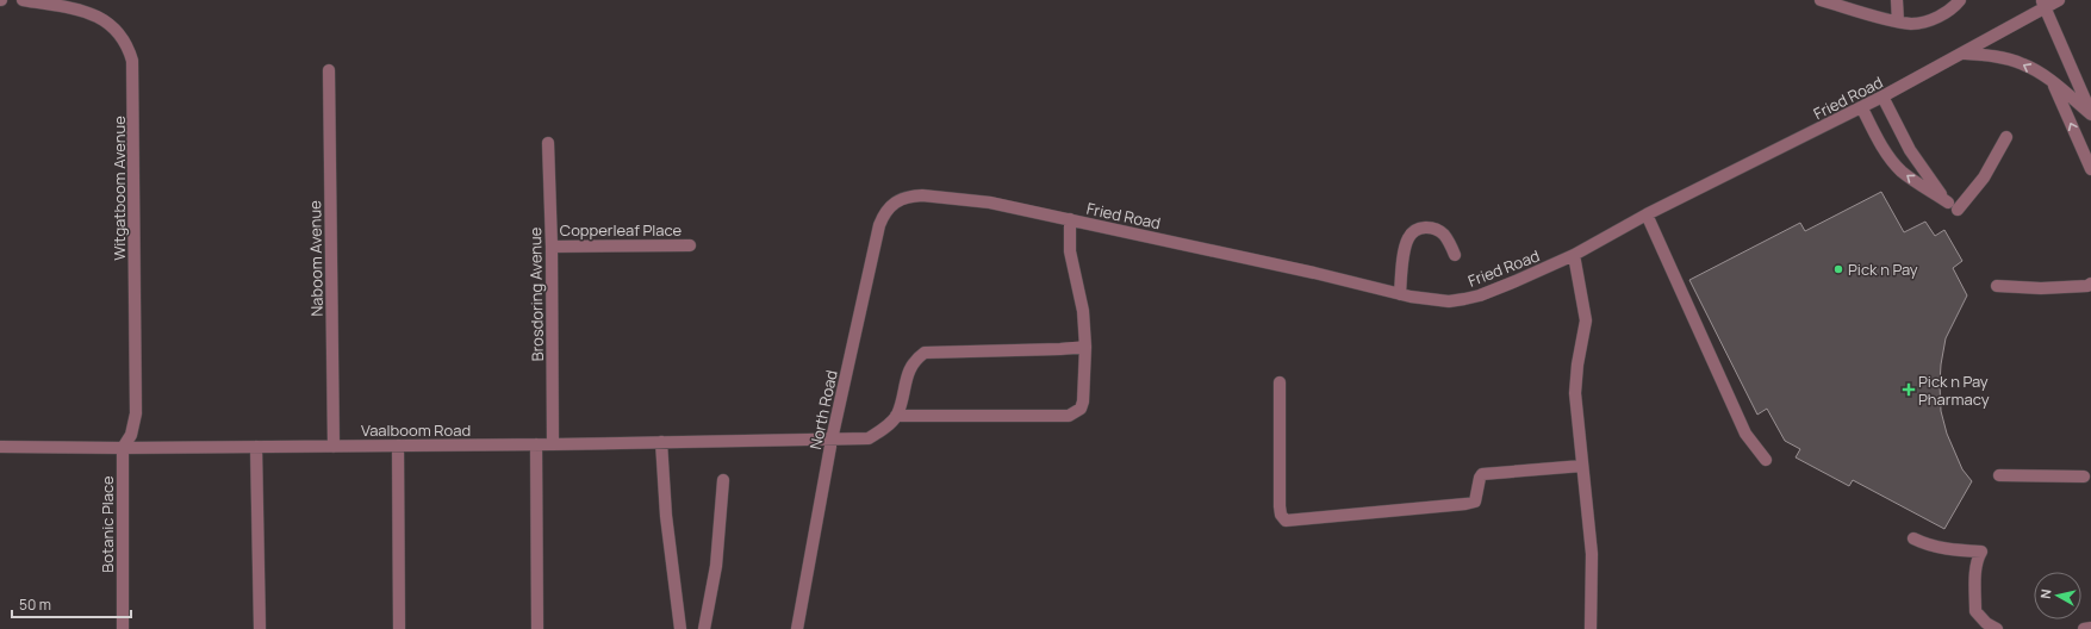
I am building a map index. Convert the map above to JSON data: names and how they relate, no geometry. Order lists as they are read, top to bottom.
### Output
{
  "streets": {
    "street": [
      "Fried Road",
      "Witgatboom Avenue",
      "Copperleaf Place",
      "Naboom Avenue",
      "Brosdoring Avenue",
      "North Road",
      "Vaalboom Road",
      "Botanic Place"
    ]
  },
  "crossings": [
    ["Fried Road", "North Road"],
    ["Witgatboom Avenue", "Vaalboom Road"],
    ["Witgatboom Avenue", "Botanic Place"],
    ["Copperleaf Place", "Brosdoring Avenue"],
    ["Naboom Avenue", "Vaalboom Road"],
    ["Brosdoring Avenue", "Vaalboom Road"],
    ["North Road", "Vaalboom Road"],
    ["Vaalboom Road", "Botanic Place"]
  ],
  "places": {
    "other": ["Pick n Pay"],
    "health": ["Pick n Pay Pharmacy"]
  },
  "scale_bar": "50 m",
  "north": "left"
}
